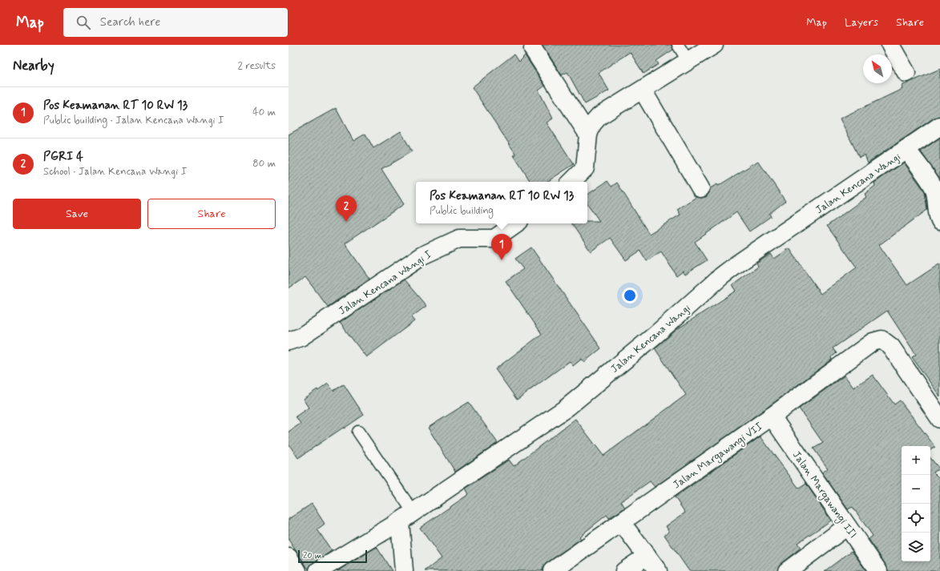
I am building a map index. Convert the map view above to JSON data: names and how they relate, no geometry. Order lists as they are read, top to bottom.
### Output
{
  "streets": {
    "street": [
      "Jalan Kencana Wangi",
      "Jalan Kencana Wangi I",
      "Jalan Margawangi VII",
      "Jalan Margawangi III"
    ]
  },
  "crossings": [
    ["Jalan Margawangi VII", "Jalan Margawangi III"]
  ],
  "scale_bar": "20 m",
  "north": "top left",
  "page": {
    "header": "Map",
    "search": "Search here",
    "nav": ["Map", "Layers", "Share"],
    "heading": ["Nearby", "2 results"],
    "list": [
      {
        "mark": "1",
        "name": "Pos Keamanan RT 10 RW 13",
        "note": "Public building · Jalan Kencana Wangi I",
        "value": "40 m"
      },
      {
        "mark": "2",
        "name": "PGRI 4",
        "note": "School · Jalan Kencana Wangi I",
        "value": "80 m"
      }
    ],
    "popup": ["Pos Keamanan RT 10 RW 13", "Public building"],
    "buttons": ["Save", "Share"],
    "pins": ["2", "1"],
    "map_buttons": ["+", "−"],
    "scale": "20 m"
  }
}
